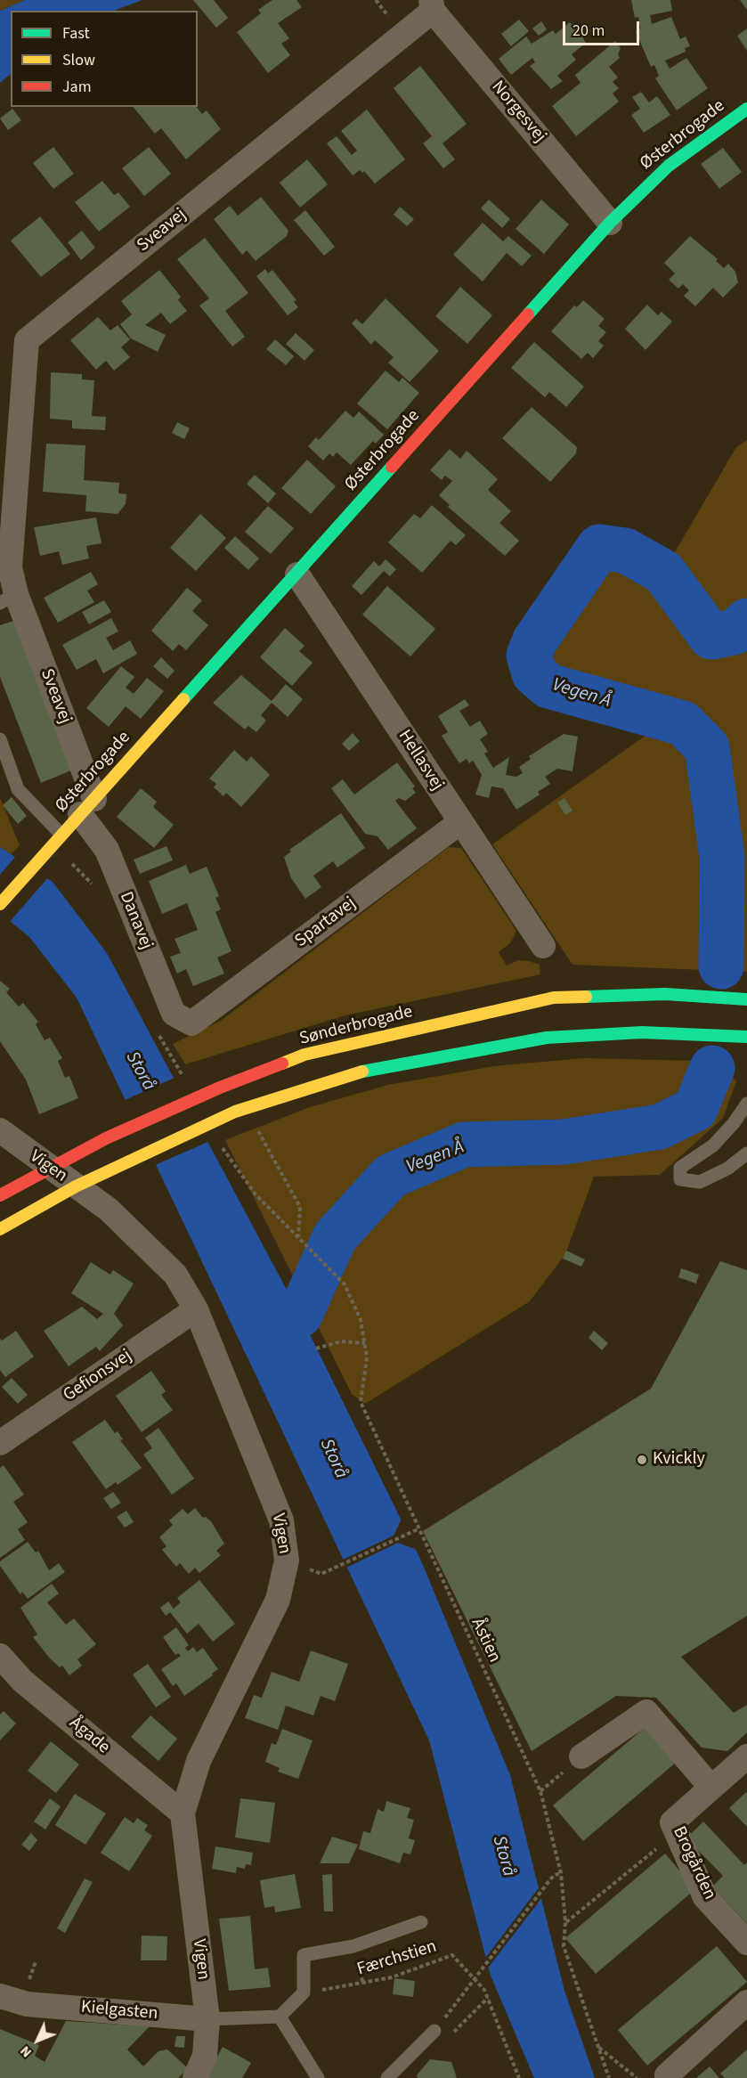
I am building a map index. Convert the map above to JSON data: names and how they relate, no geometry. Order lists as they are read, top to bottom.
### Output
{
  "streets": {
    "street": [
      "Norgesvej",
      "Østerbrogade",
      "Sveavej",
      "Hellasvej",
      "Danavej",
      "Spartavej",
      "Sønderbrogade",
      "Vigen",
      "Gefionsvej",
      "Ågade",
      "Brogården",
      "Kielgasten"
    ],
    "path": ["Åstien", "Færchstien"]
  },
  "crossings": [
    ["Norgesvej", "Østerbrogade"],
    ["Norgesvej", "Sveavej"],
    ["Østerbrogade", "Sveavej"],
    ["Østerbrogade", "Hellasvej"],
    ["Østerbrogade", "Danavej"],
    ["Sveavej", "Danavej"],
    ["Hellasvej", "Spartavej"],
    ["Danavej", "Spartavej"],
    ["Sønderbrogade", "Vigen"],
    ["Vigen", "Gefionsvej"],
    ["Vigen", "Ågade"],
    ["Vigen", "Kielgasten"]
  ],
  "water": ["Vegen Å", "Storå"],
  "places": ["Kvickly"],
  "legend": ["Fast", "Slow", "Jam"],
  "scale_bar": "20 m",
  "north": "bottom left"
}
